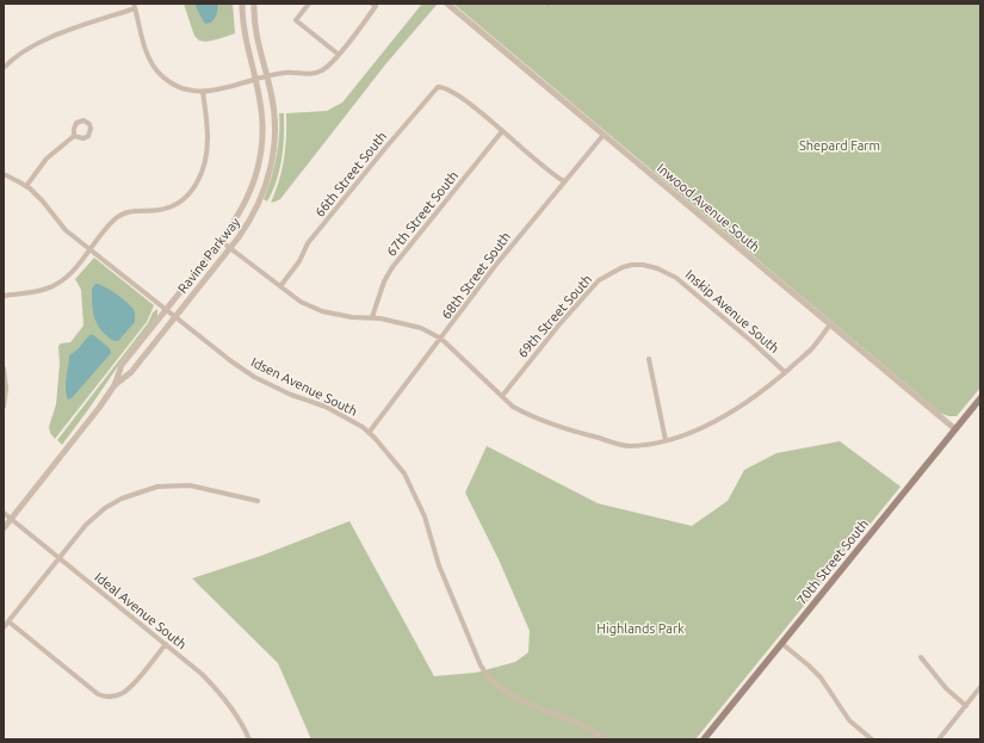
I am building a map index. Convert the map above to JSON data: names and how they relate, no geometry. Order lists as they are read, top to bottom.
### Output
{
  "streets": {
    "main road": ["70th Street South"],
    "street": [
      "66th Street South",
      "Inwood Avenue South",
      "67th Street South",
      "Ravine Parkway",
      "68th Street South",
      "Inskip Avenue South",
      "69th Street South",
      "Idsen Avenue South",
      "Ideal Avenue South"
    ]
  },
  "crossings": [
    ["66th Street South", "67th Street South"],
    ["Inwood Avenue South", "68th Street South"],
    ["Inwood Avenue South", "70th Street South"],
    ["Ravine Parkway", "Idsen Avenue South"],
    ["Ravine Parkway", "Ideal Avenue South"],
    ["68th Street South", "Idsen Avenue South"],
    ["Inskip Avenue South", "69th Street South"]
  ],
  "parks": ["Shepard Farm", "Highlands Park"]
}
